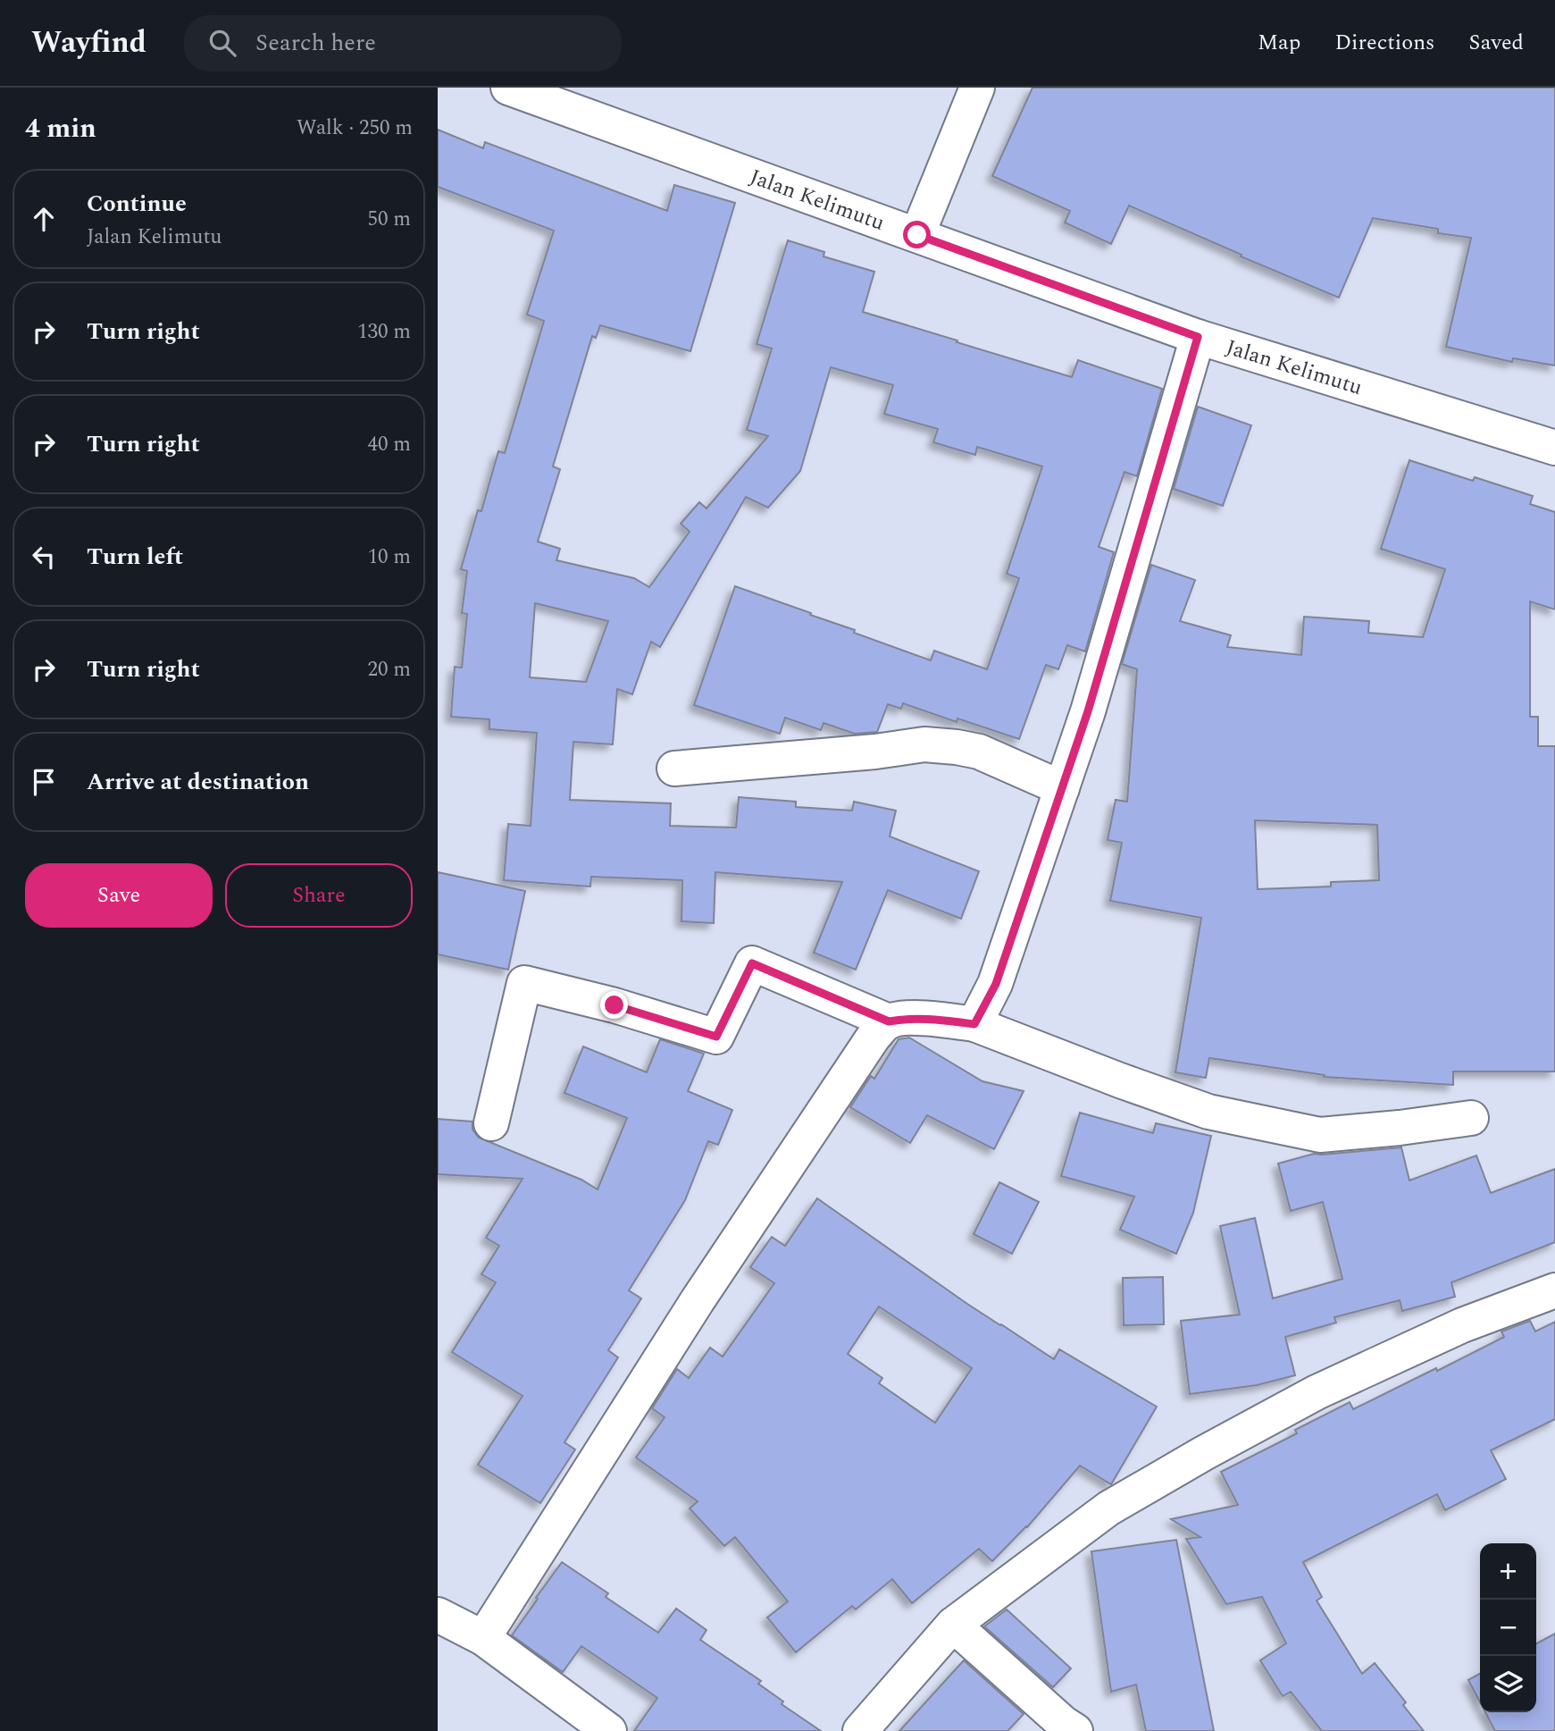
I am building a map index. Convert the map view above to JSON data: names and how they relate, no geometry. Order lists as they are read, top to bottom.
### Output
{
  "streets": {
    "street": ["Jalan Kelimutu"]
  },
  "page": {
    "header": "Wayfind",
    "search": "Search here",
    "nav": ["Map", "Directions", "Saved"],
    "heading": ["4 min", "Walk · 250 m"],
    "list": [
      ["Continue", "Jalan Kelimutu", "50 m"],
      ["Turn right", "130 m"],
      ["Turn right", "40 m"],
      ["Turn left", "10 m"],
      ["Turn right", "20 m"],
      "Arrive at destination"
    ],
    "buttons": ["Save", "Share"],
    "map_buttons": ["+", "−"]
  }
}
